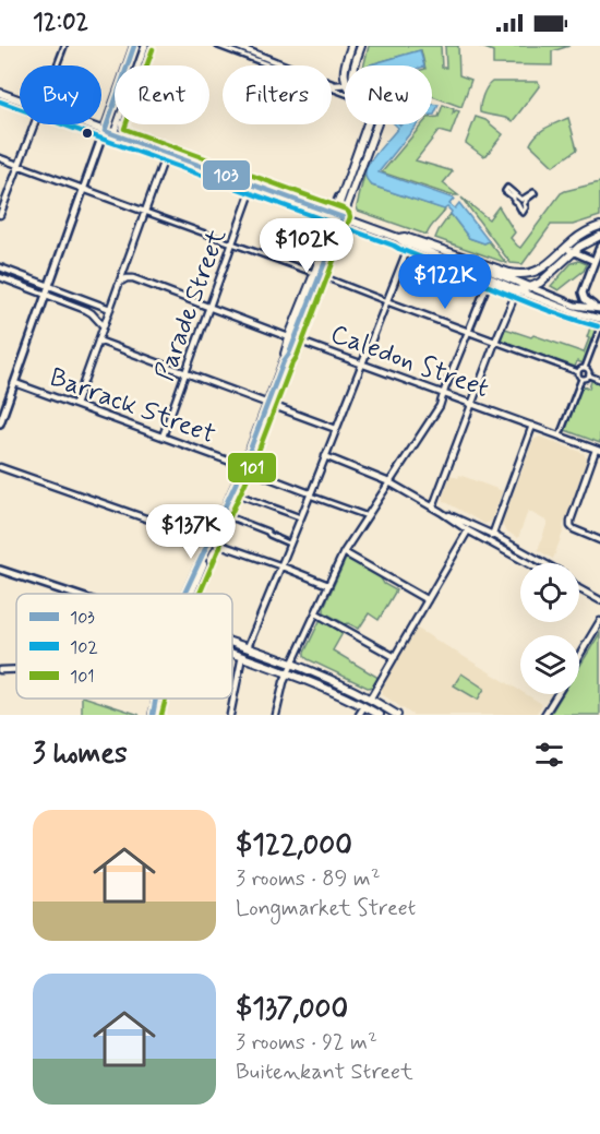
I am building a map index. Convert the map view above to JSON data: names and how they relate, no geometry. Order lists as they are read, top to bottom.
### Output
{
  "streets": {
    "street": ["Parade Street", "Caledon Street", "Barrack Street"]
  },
  "crossings": [
    ["Parade Street", "Caledon Street"],
    ["Parade Street", "Barrack Street"]
  ],
  "lines": ["transit line 103", "transit line 101", "transit line 102"],
  "legend": ["103", "102", "101"],
  "page": {
    "status": "12:02",
    "chip": [
      "Buy",
      "Rent",
      "Filters",
      "New"
    ],
    "price": ["$102K", "$122K", "$137K"],
    "heading": "3 homes",
    "list": [
      {
        "name": "$122,000",
        "note": "3 rooms · 89 m² · Longmarket Street"
      },
      {
        "name": "$137,000",
        "note": "3 rooms · 92 m² · Buitenkant Street"
      }
    ]
  }
}
